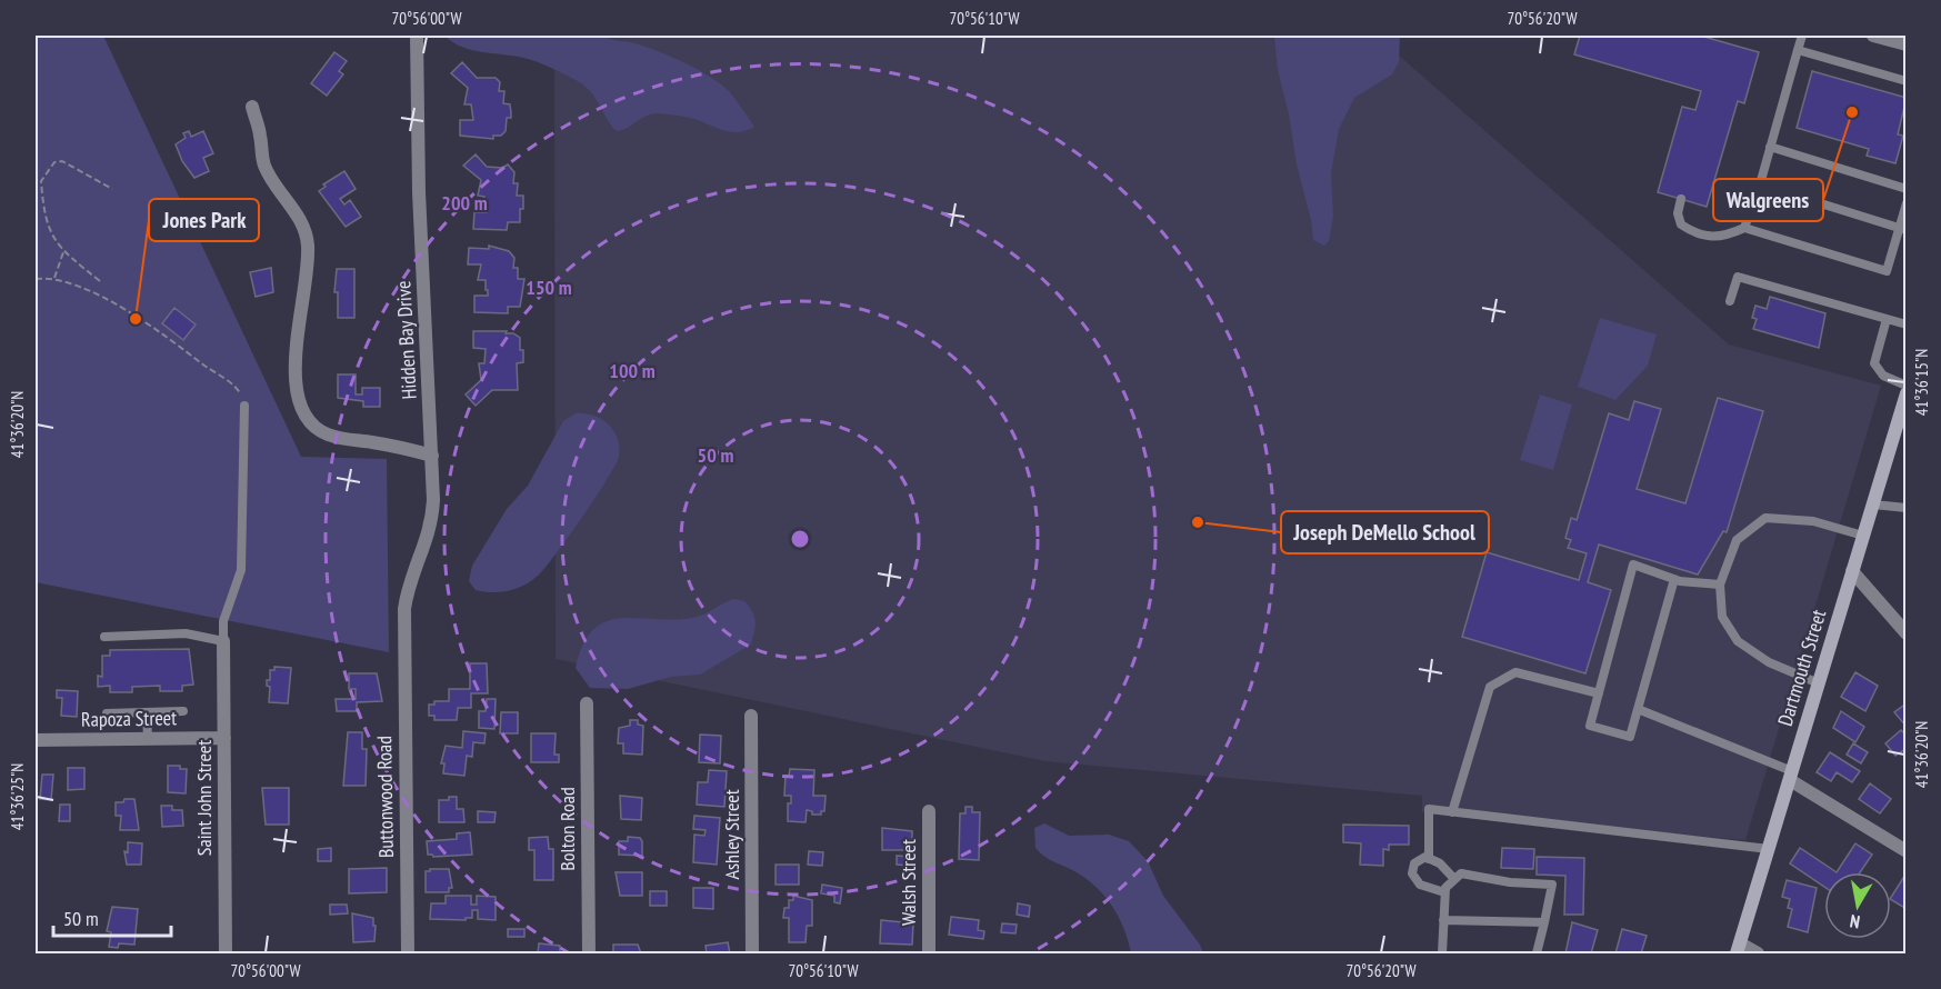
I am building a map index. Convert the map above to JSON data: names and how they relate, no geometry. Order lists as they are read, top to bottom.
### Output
{
  "streets": {
    "main road": ["Dartmouth Street"],
    "street": [
      "Hidden Bay Drive",
      "Rapoza Street",
      "Buttonwood Road",
      "Saint John Street",
      "Bolton Road",
      "Ashley Street",
      "Walsh Street"
    ]
  },
  "crossings": [
    ["Hidden Bay Drive", "Buttonwood Road"],
    ["Rapoza Street", "Saint John Street"]
  ],
  "places": ["Walgreens", "Jones Park", "Joseph DeMello School"],
  "scale_bar": "50 m",
  "north": "bottom",
  "coordinates": [
    "70°56'00\"W",
    "70°56'10\"W",
    "70°56'20\"W",
    "41°36'15\"N",
    "41°36'20\"N",
    "41°36'25\"N"
  ],
  "rings": [
    "200 m",
    "150 m",
    "100 m",
    "50 m"
  ]
}
